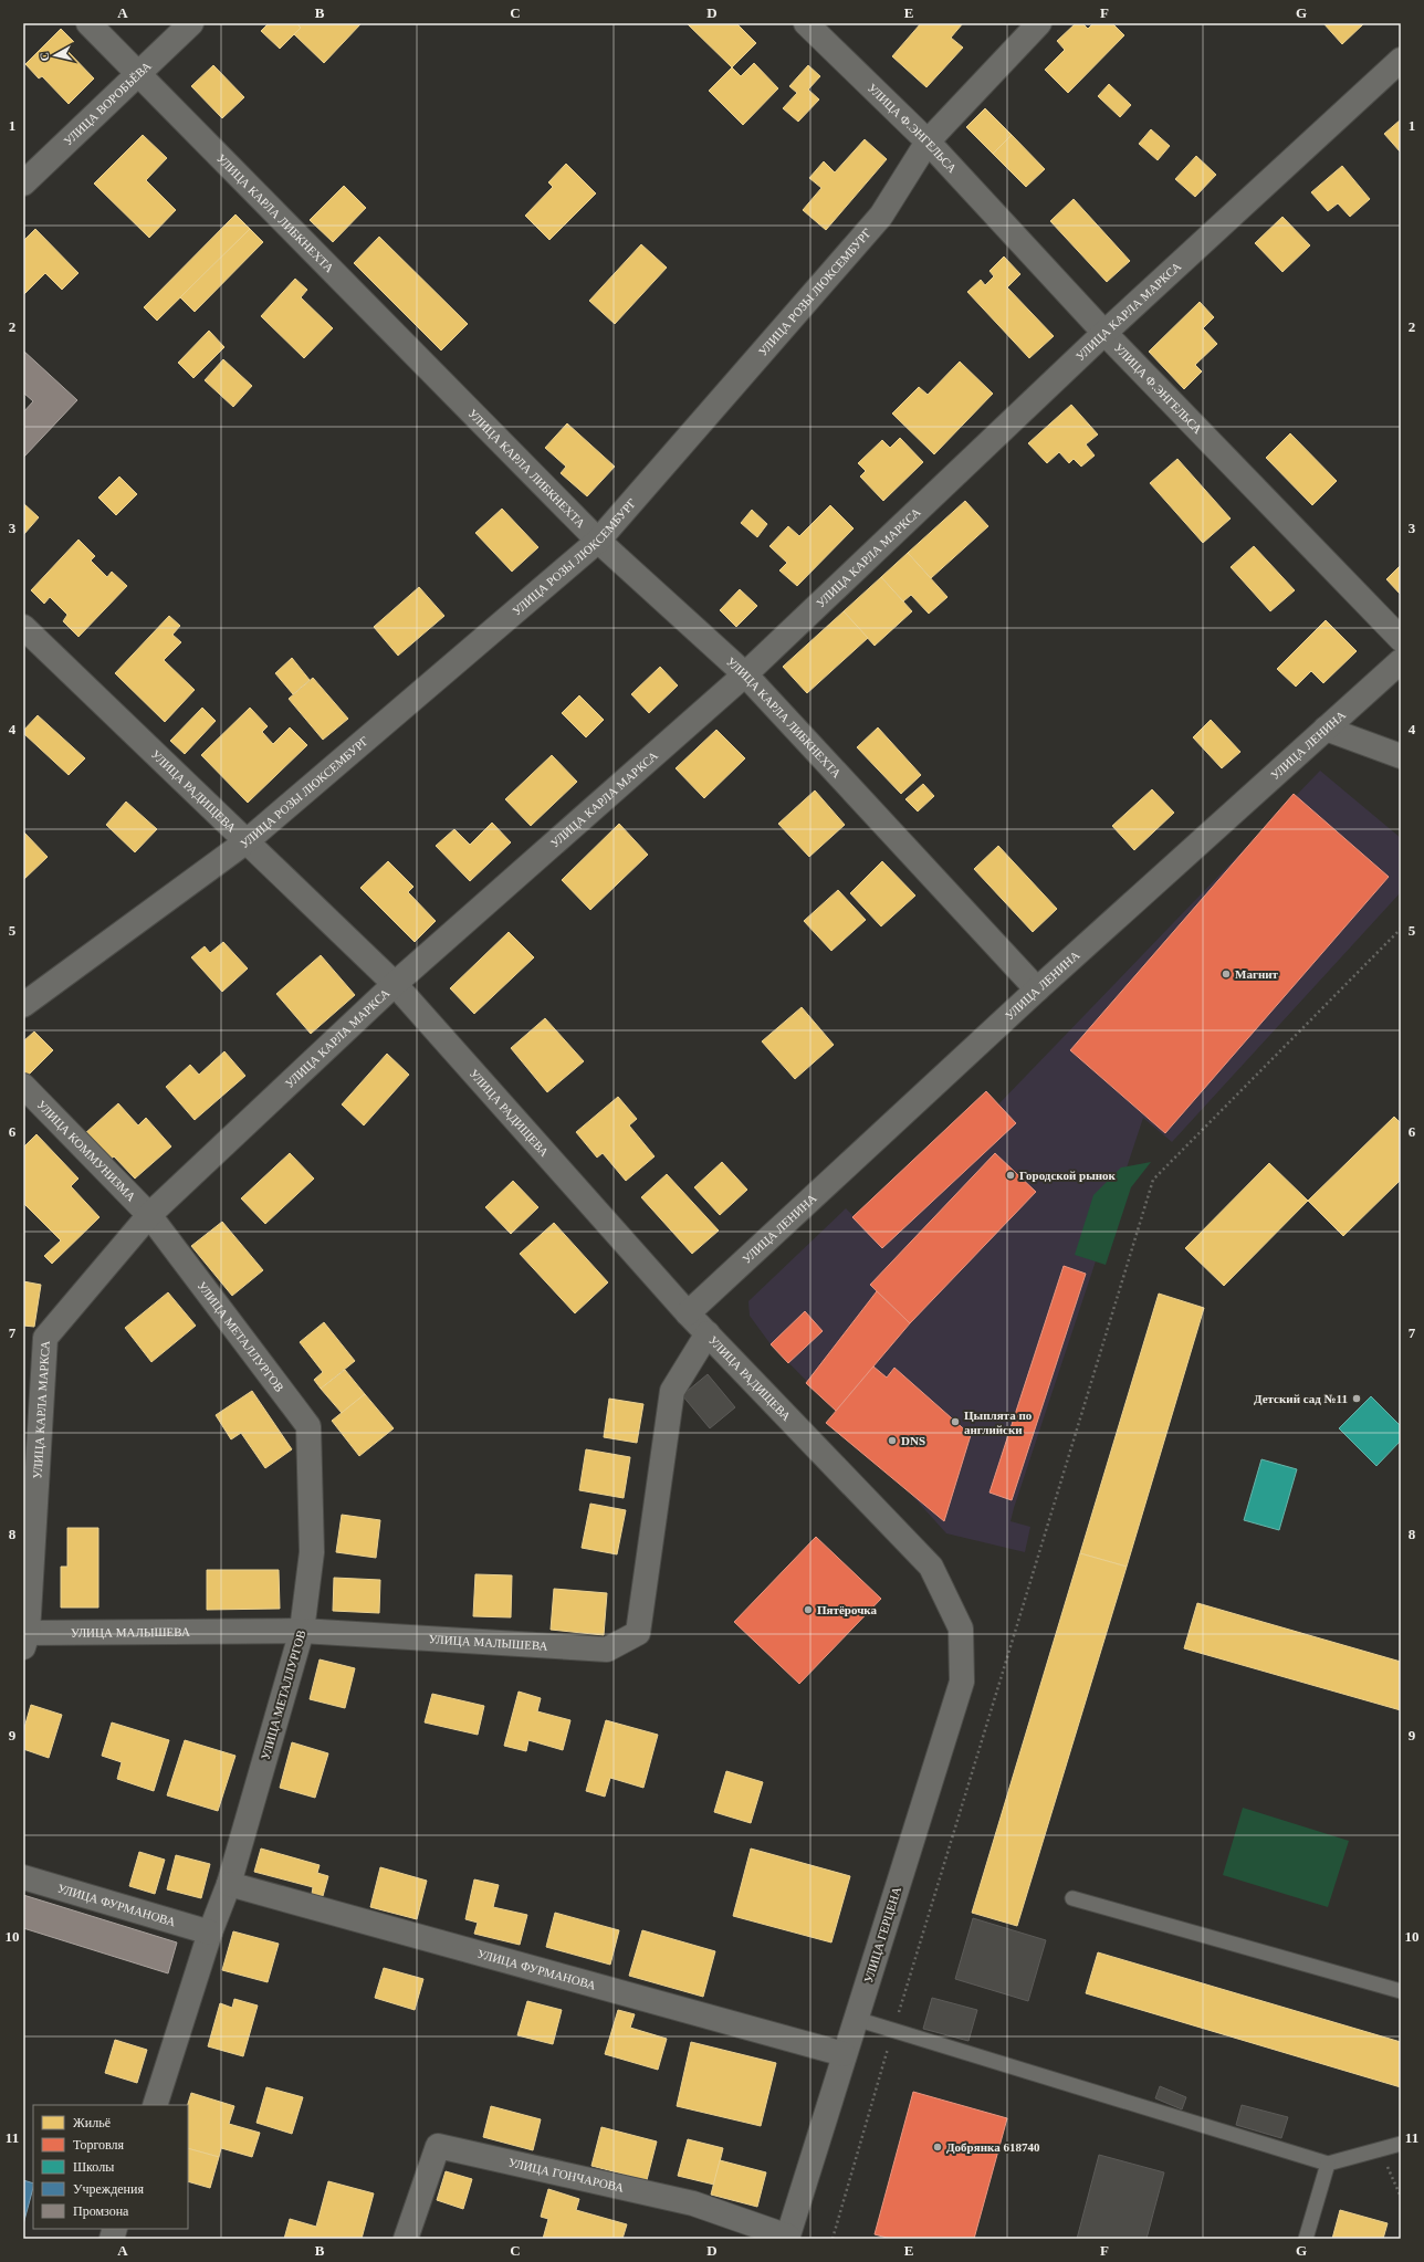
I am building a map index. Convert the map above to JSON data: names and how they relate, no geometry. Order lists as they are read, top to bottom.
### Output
{
  "streets": {
    "street": [
      "УЛИЦА ВОРОБЬЁВА",
      "УЛИЦА Ф.ЭНГЕЛЬСА",
      "УЛИЦА КАРЛА ЛИБКНЕХТА",
      "УЛИЦА РОЗЫ ЛЮКСЕМБУРГ",
      "УЛИЦА КАРЛА МАРКСА",
      "УЛИЦА ЛЕНИНА",
      "УЛИЦА РАДИЩЕВА",
      "УЛИЦА КОММУНИЗМА",
      "УЛИЦА МЕТАЛЛУРГОВ",
      "УЛИЦА МАЛЫШЕВА",
      "УЛИЦА ФУРМАНОВА",
      "УЛИЦА ГЕРЦЕНА",
      "УЛИЦА ГОНЧАРОВА"
    ]
  },
  "crossings": [
    ["УЛИЦА ВОРОБЬЁВА", "УЛИЦА КАРЛА ЛИБКНЕХТА"],
    ["УЛИЦА Ф.ЭНГЕЛЬСА", "УЛИЦА РОЗЫ ЛЮКСЕМБУРГ"],
    ["УЛИЦА Ф.ЭНГЕЛЬСА", "УЛИЦА КАРЛА МАРКСА"],
    ["УЛИЦА КАРЛА ЛИБКНЕХТА", "УЛИЦА РОЗЫ ЛЮКСЕМБУРГ"],
    ["УЛИЦА КАРЛА ЛИБКНЕХТА", "УЛИЦА КАРЛА МАРКСА"],
    ["УЛИЦА КАРЛА ЛИБКНЕХТА", "УЛИЦА ЛЕНИНА"],
    ["УЛИЦА РОЗЫ ЛЮКСЕМБУРГ", "УЛИЦА РАДИЩЕВА"],
    ["УЛИЦА КАРЛА МАРКСА", "УЛИЦА РАДИЩЕВА"],
    ["УЛИЦА КАРЛА МАРКСА", "УЛИЦА КОММУНИЗМА"],
    ["УЛИЦА КАРЛА МАРКСА", "УЛИЦА МЕТАЛЛУРГОВ"],
    ["УЛИЦА КАРЛА МАРКСА", "УЛИЦА МАЛЫШЕВА"],
    ["УЛИЦА ЛЕНИНА", "УЛИЦА РАДИЩЕВА"],
    ["УЛИЦА РАДИЩЕВА", "УЛИЦА МАЛЫШЕВА"],
    ["УЛИЦА РАДИЩЕВА", "УЛИЦА ГЕРЦЕНА"],
    ["УЛИЦА КОММУНИЗМА", "УЛИЦА МЕТАЛЛУРГОВ"],
    ["УЛИЦА МЕТАЛЛУРГОВ", "УЛИЦА МАЛЫШЕВА"],
    ["УЛИЦА МЕТАЛЛУРГОВ", "УЛИЦА ФУРМАНОВА"],
    ["УЛИЦА ФУРМАНОВА", "УЛИЦА ГЕРЦЕНА"],
    ["УЛИЦА ГЕРЦЕНА", "УЛИЦА ГОНЧАРОВА"]
  ],
  "places": [
    "Магнит",
    "Городской рынок",
    "Детский сад №11",
    "Цыплята по английски",
    "DNS",
    "Пятёрочка",
    "Добрянка 618740"
  ],
  "legend": [
    "Жильё",
    "Торговля",
    "Школы",
    "Учреждения",
    "Промзона"
  ],
  "north": "left",
  "grid": {
    "columns": [
      "A",
      "B",
      "C",
      "D",
      "E",
      "F",
      "G"
    ],
    "rows": [
      "1",
      "2",
      "3",
      "4",
      "5",
      "6",
      "7",
      "8",
      "9",
      "10",
      "11"
    ]
  }
}
